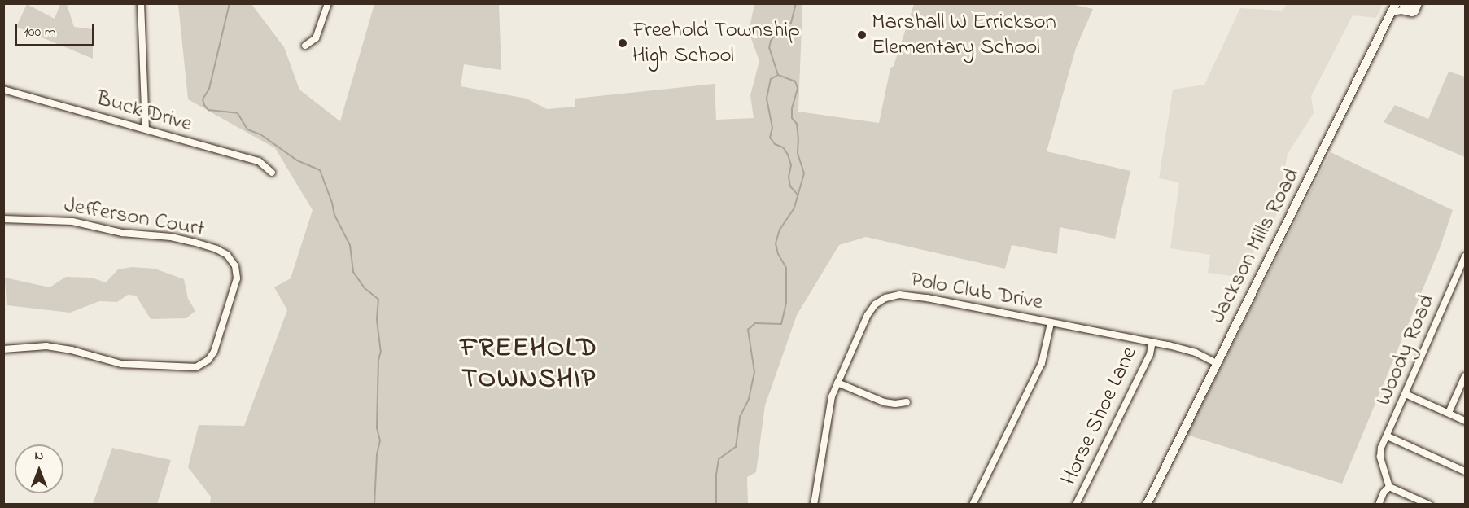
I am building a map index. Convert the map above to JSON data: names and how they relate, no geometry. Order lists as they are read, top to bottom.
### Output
{
  "streets": {
    "main road": ["Jackson Mills Road"],
    "street": [
      "Buck Drive",
      "Jefferson Court",
      "Polo Club Drive",
      "Woody Road",
      "Horse Shoe Lane"
    ]
  },
  "crossings": [
    ["Jackson Mills Road", "Polo Club Drive"],
    ["Polo Club Drive", "Horse Shoe Lane"]
  ],
  "districts": ["FREEHOLD TOWNSHIP"],
  "places": ["Marshall W Errickson Elementary School", "Freehold Township High School"],
  "scale_bar": "100 m",
  "north": "top"
}
